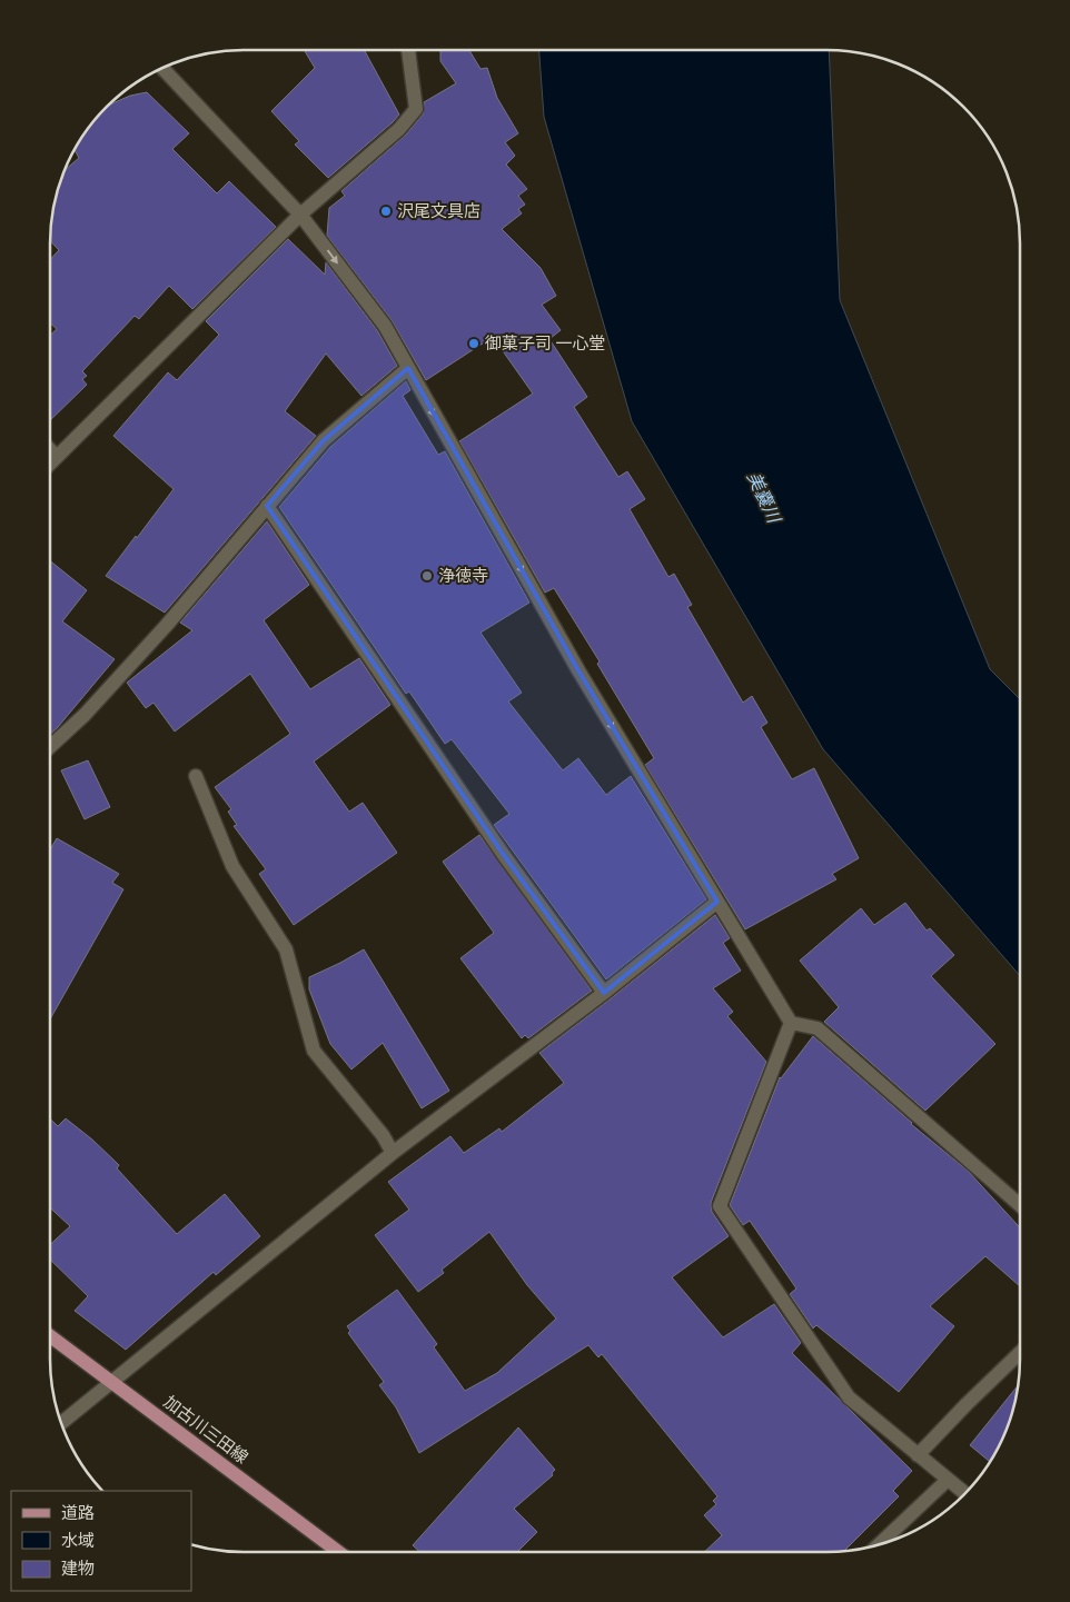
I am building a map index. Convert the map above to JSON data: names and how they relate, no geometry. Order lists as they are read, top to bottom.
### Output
{
  "streets": {
    "main road": ["加古川三田線"]
  },
  "water": ["美嚢川"],
  "places": ["沢尾文具店", "御菓子司 一心堂", "浄徳寺"],
  "legend": ["道路", "水域", "建物"]
}
